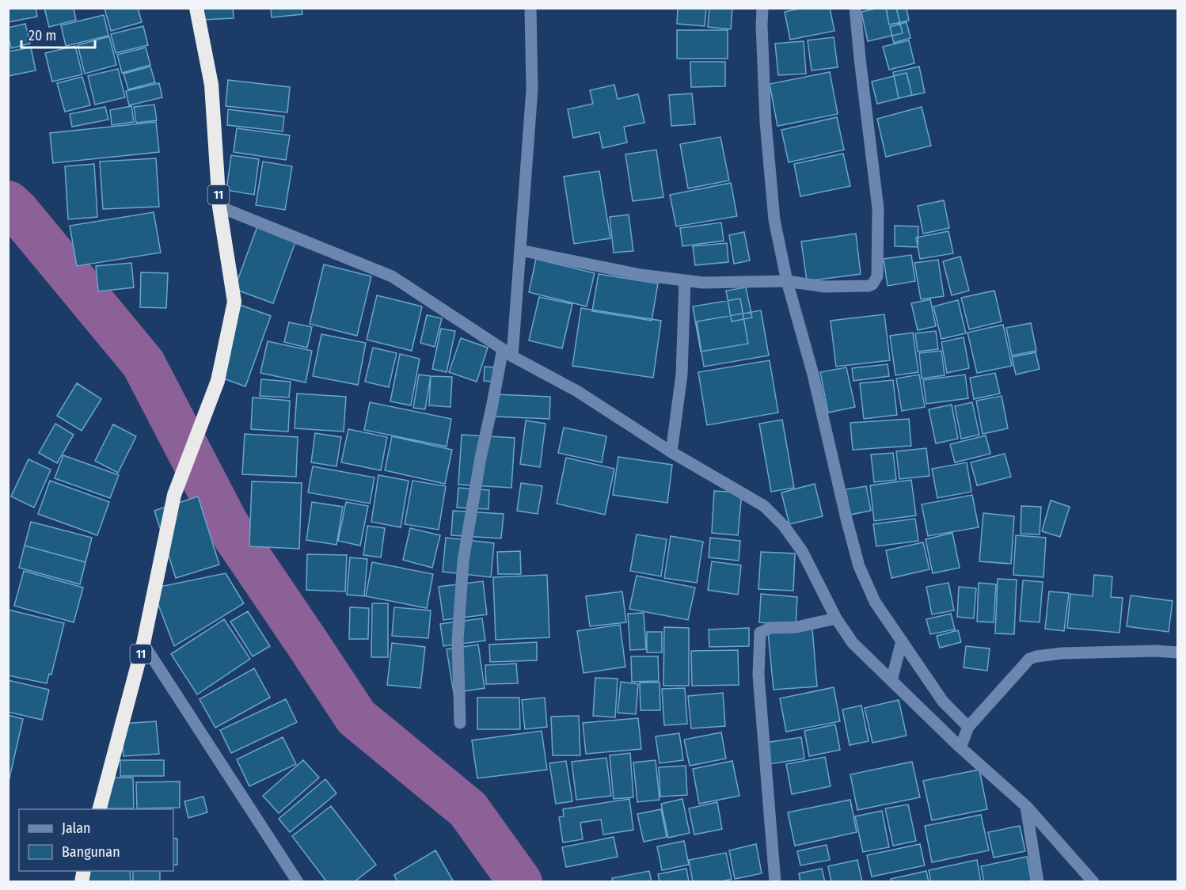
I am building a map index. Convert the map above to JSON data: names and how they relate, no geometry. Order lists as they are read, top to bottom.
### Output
{
  "streets": {
    "highway": ["11"]
  },
  "legend": ["Jalan", "Bangunan"],
  "scale_bar": "20 m"
}
